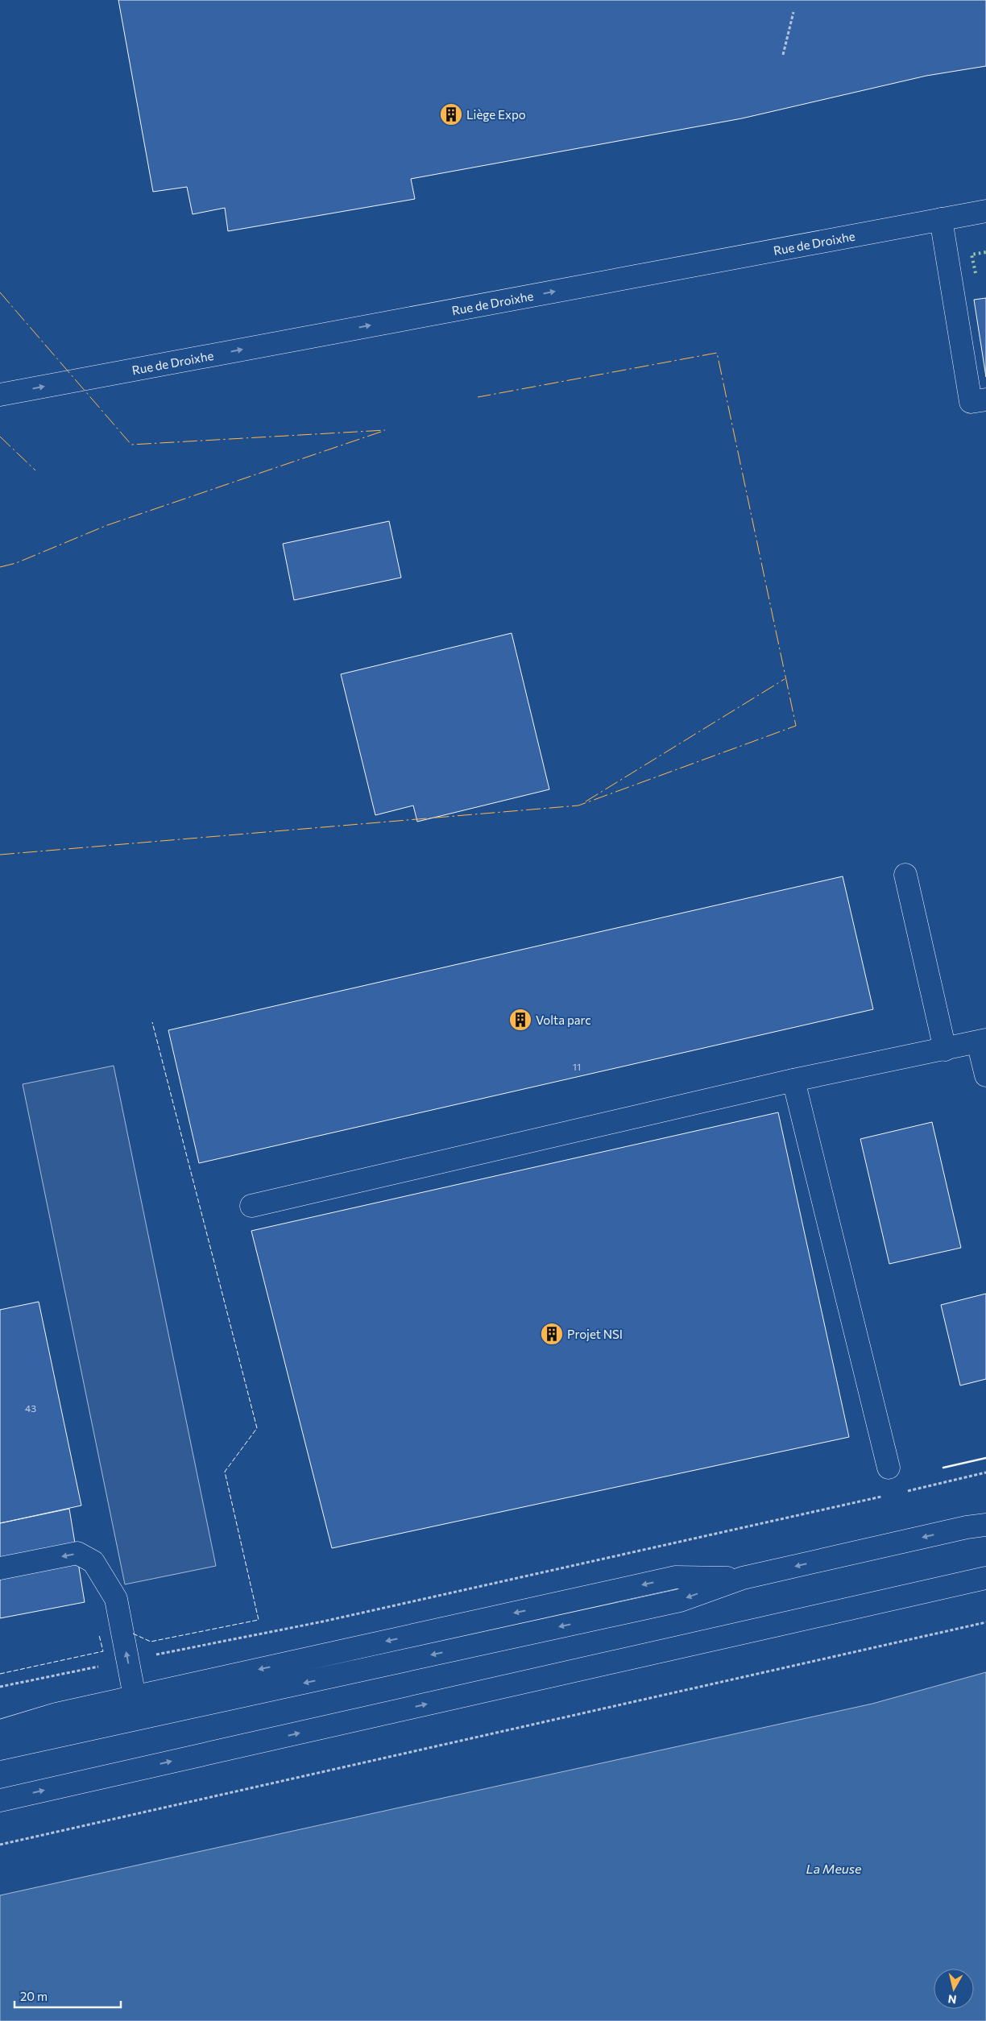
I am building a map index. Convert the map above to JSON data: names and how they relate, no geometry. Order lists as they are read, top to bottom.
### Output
{
  "streets": {
    "main road": ["Rue de Droixhe"]
  },
  "one_way": ["Rue de Droixhe"],
  "water": ["La Meuse"],
  "places": {
    "building": ["Liège Expo", "Volta parc", "Projet NSI"]
  },
  "house_numbers": ["11", "43"],
  "scale_bar": "20 m",
  "north": "bottom"
}
